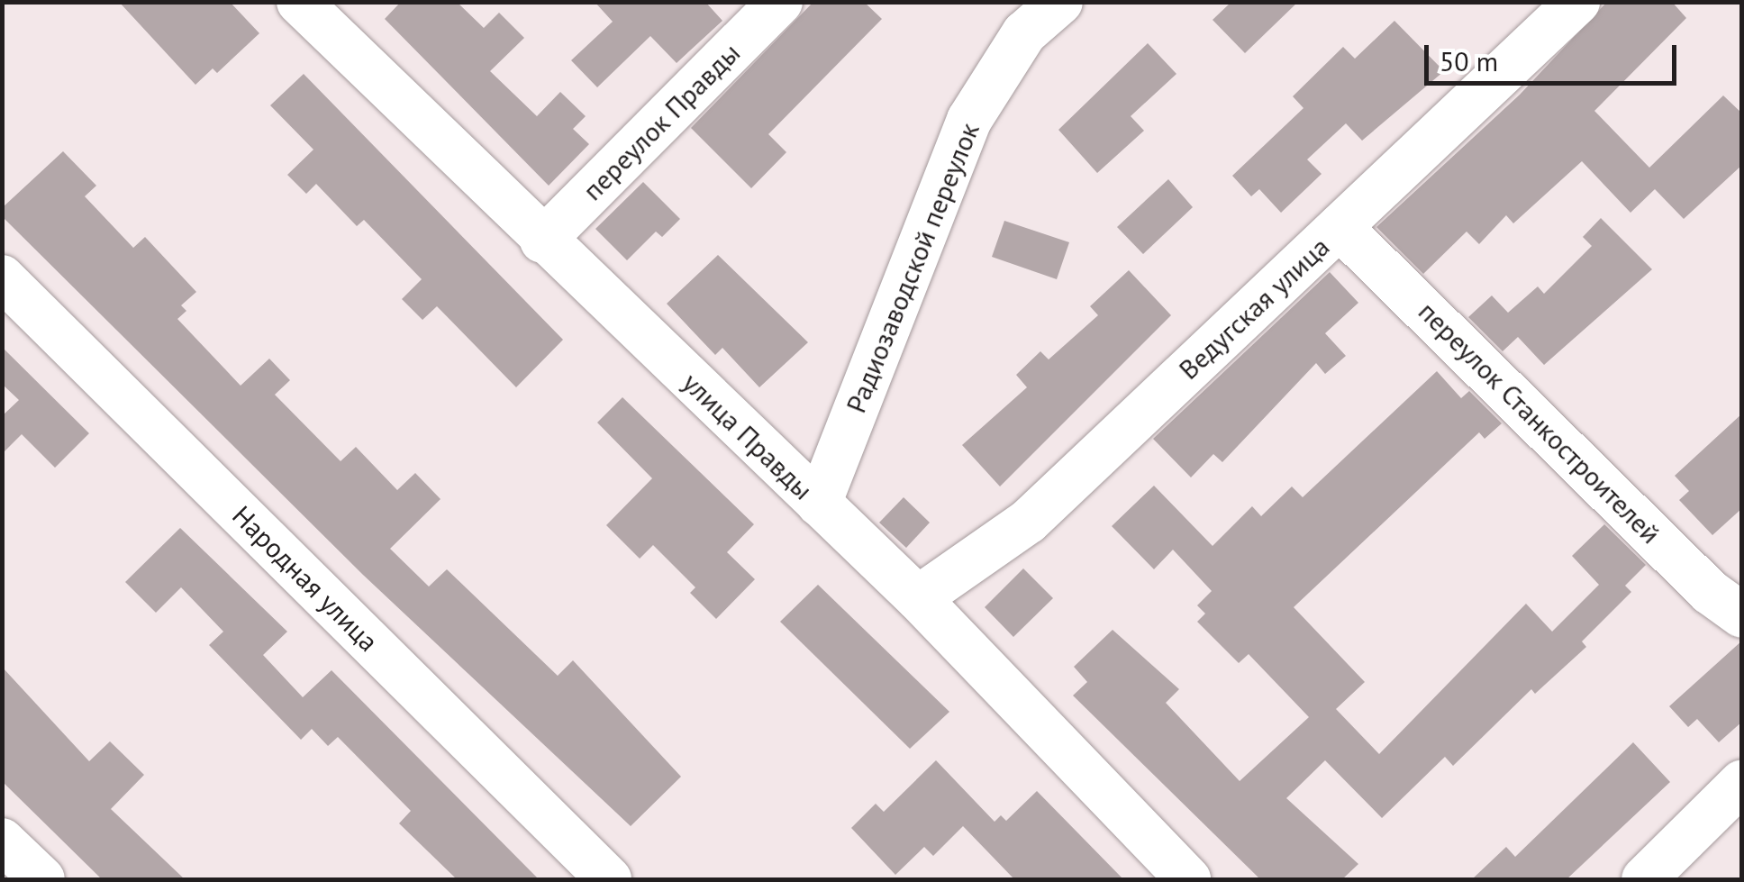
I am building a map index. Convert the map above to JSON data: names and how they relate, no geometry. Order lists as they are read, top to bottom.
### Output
{
  "streets": {
    "street": [
      "переулок Правды",
      "Радиозаводской переулок",
      "Ведугская улица",
      "переулок Станкостроителей",
      "улица Правды",
      "Народная улица"
    ]
  },
  "crossings": [
    ["переулок Правды", "улица Правды"],
    ["Радиозаводской переулок", "улица Правды"],
    ["Ведугская улица", "переулок Станкостроителей"],
    ["Ведугская улица", "улица Правды"]
  ],
  "scale_bar": "50 m"
}
